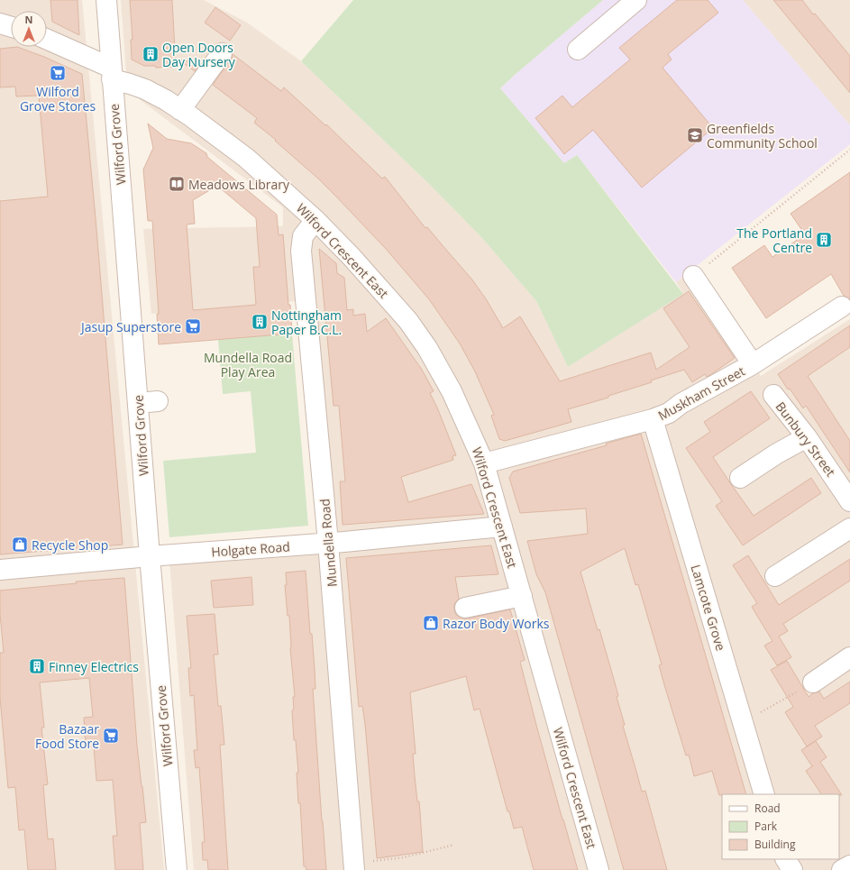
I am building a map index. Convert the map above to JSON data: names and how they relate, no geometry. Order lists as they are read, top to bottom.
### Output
{
  "streets": {
    "street": [
      "Wilford Grove",
      "Wilford Crescent East",
      "Muskham Street",
      "Bunbury Street",
      "Mundella Road",
      "Holgate Road",
      "Lamcote Grove"
    ]
  },
  "crossings": [
    ["Wilford Grove", "Wilford Crescent East"],
    ["Wilford Grove", "Holgate Road"],
    ["Wilford Crescent East", "Muskham Street"],
    ["Wilford Crescent East", "Mundella Road"],
    ["Wilford Crescent East", "Holgate Road"],
    ["Muskham Street", "Lamcote Grove"],
    ["Mundella Road", "Holgate Road"]
  ],
  "parks": ["Mundella Road Play Area"],
  "places": {
    "building": [
      "Open Doors Day Nursery",
      "The Portland Centre",
      "Nottingham Paper B.C.L.",
      "Finney Electrics"
    ],
    "supermarket": ["Wilford Grove Stores", "Jasup Superstore", "Bazaar Food Store"],
    "school or university": ["Greenfields Community School"],
    "library": ["Meadows Library"],
    "shop": ["Recycle Shop", "Razor Body Works"]
  },
  "legend": ["Road", "Park", "Building"],
  "north": "top"
}
